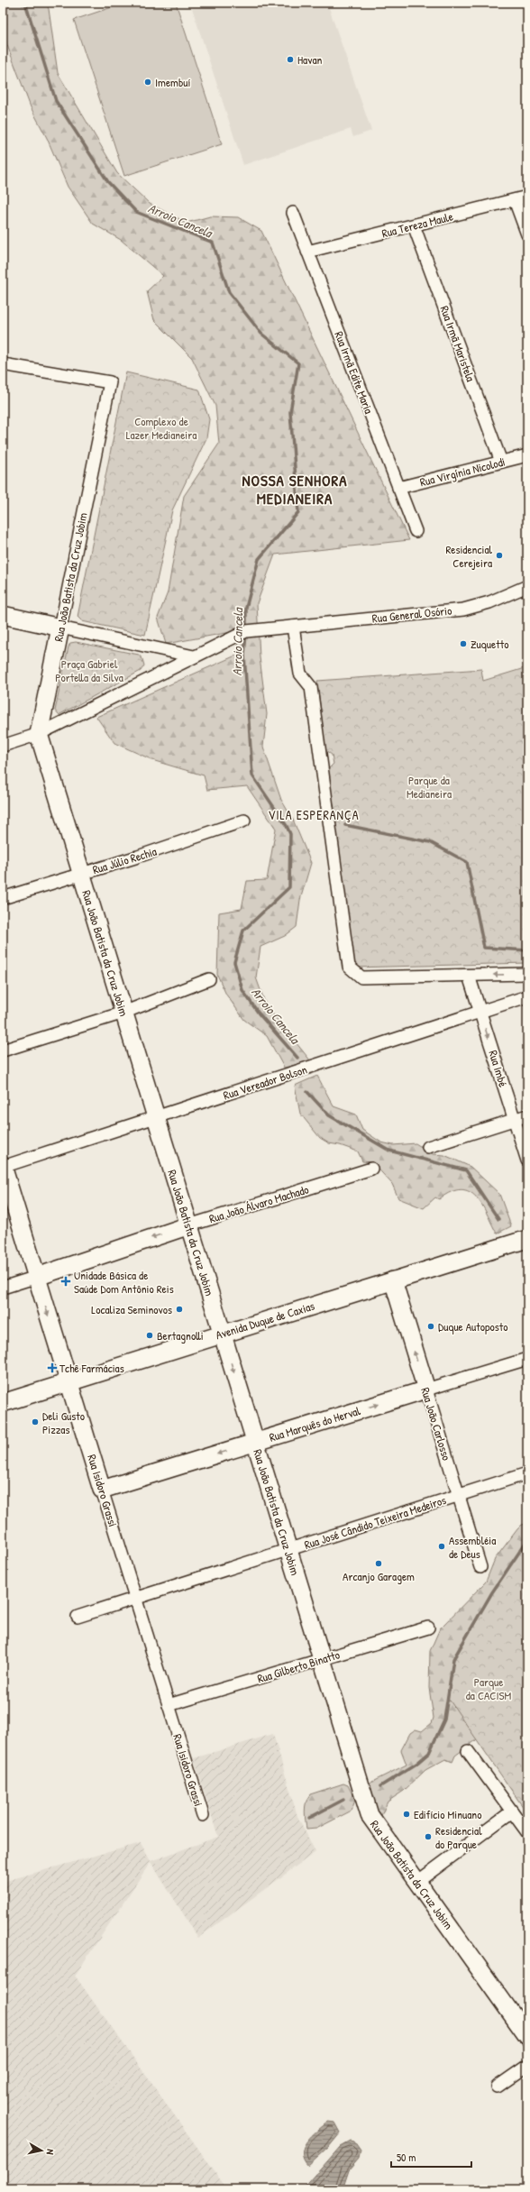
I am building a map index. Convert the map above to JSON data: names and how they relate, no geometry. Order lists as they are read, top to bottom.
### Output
{
  "streets": {
    "street": [
      "Rua Tereza Maule",
      "Rua Irmã Maristela",
      "Rua Irmã Edite Maria",
      "Rua Virgínia Nicolodi",
      "Rua João Batista da Cruz Jobim",
      "Rua General Osório",
      "Rua Júlio Rechia",
      "Rua Imbé",
      "Rua Vereador Bolson",
      "Rua João Álvaro Machado",
      "Avenida Duque de Caxias",
      "Rua Marquês do Herval",
      "Rua João Carlosso",
      "Rua Isidoro Grassi",
      "Rua José Cândido Teixeira Medeiros",
      "Rua Gilberto Binatto"
    ]
  },
  "crossings": [
    ["Rua Tereza Maule", "Rua Irmã Maristela"],
    ["Rua Tereza Maule", "Rua Irmã Edite Maria"],
    ["Rua Irmã Maristela", "Rua Virgínia Nicolodi"],
    ["Rua Irmã Edite Maria", "Rua Virgínia Nicolodi"],
    ["Rua João Batista da Cruz Jobim", "Rua General Osório"],
    ["Rua João Batista da Cruz Jobim", "Rua Júlio Rechia"],
    ["Rua João Batista da Cruz Jobim", "Rua Vereador Bolson"],
    ["Rua João Batista da Cruz Jobim", "Rua João Álvaro Machado"],
    ["Rua João Batista da Cruz Jobim", "Avenida Duque de Caxias"],
    ["Rua João Batista da Cruz Jobim", "Rua Marquês do Herval"],
    ["Rua João Batista da Cruz Jobim", "Rua José Cândido Teixeira Medeiros"],
    ["Rua João Batista da Cruz Jobim", "Rua Gilberto Binatto"],
    ["Rua Imbé", "Rua Vereador Bolson"],
    ["Rua Vereador Bolson", "Rua Isidoro Grassi"],
    ["Rua João Álvaro Machado", "Rua Isidoro Grassi"],
    ["Avenida Duque de Caxias", "Rua João Carlosso"],
    ["Avenida Duque de Caxias", "Rua Isidoro Grassi"],
    ["Rua Marquês do Herval", "Rua João Carlosso"],
    ["Rua Marquês do Herval", "Rua Isidoro Grassi"],
    ["Rua João Carlosso", "Rua José Cândido Teixeira Medeiros"],
    ["Rua Isidoro Grassi", "Rua José Cândido Teixeira Medeiros"],
    ["Rua Isidoro Grassi", "Rua Gilberto Binatto"]
  ],
  "one_way": ["Rua Imbé", "Rua João Álvaro Machado", "Rua João Carlosso"],
  "districts": ["NOSSA SENHORA MEDIANEIRA", "VILA ESPERANÇA"],
  "water": ["Arroio Cancela"],
  "parks": [
    "Complexo de Lazer Medianeira",
    "Praça Gabriel Portella da Silva",
    "Parque da Medianeira",
    "Parque da CACISM"
  ],
  "places": {
    "other": [
      "Havan",
      "Imembuí",
      "Residencial Cerejeira",
      "Zuquetto",
      "Localiza Seminovos",
      "Duque Autoposto",
      "Bertagnolli",
      "Deli Gusto Pizzas",
      "Assembléia de Deus",
      "Arcanjo Garagem",
      "Edifício Minuano",
      "Residencial do Parque"
    ],
    "health": ["Unidade Básica de Saúde Dom Antônio Reis", "Tchê Farmácias"]
  },
  "scale_bar": "50 m",
  "north": "right"
}
